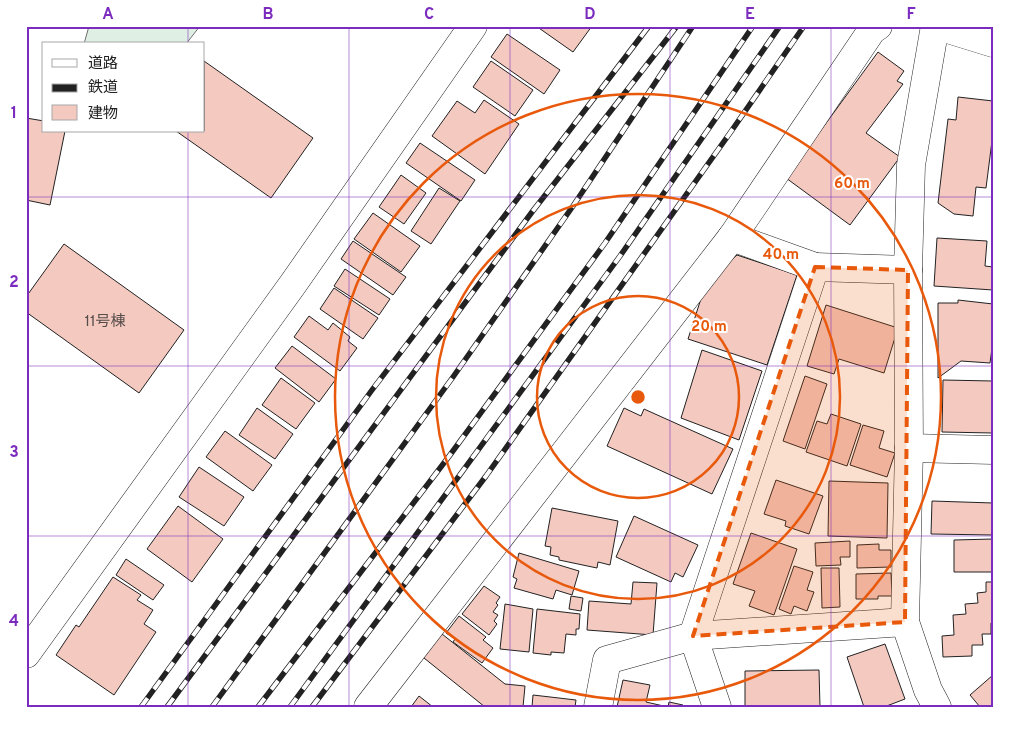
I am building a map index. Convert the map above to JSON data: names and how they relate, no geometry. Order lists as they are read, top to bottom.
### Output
{
  "house_numbers": ["11号棟"],
  "legend": ["道路", "鉄道", "建物"],
  "grid": {
    "columns": [
      "A",
      "B",
      "C",
      "D",
      "E",
      "F"
    ],
    "rows": [
      "1",
      "2",
      "3",
      "4"
    ]
  },
  "rings": ["60 m", "40 m", "20 m"]
}
